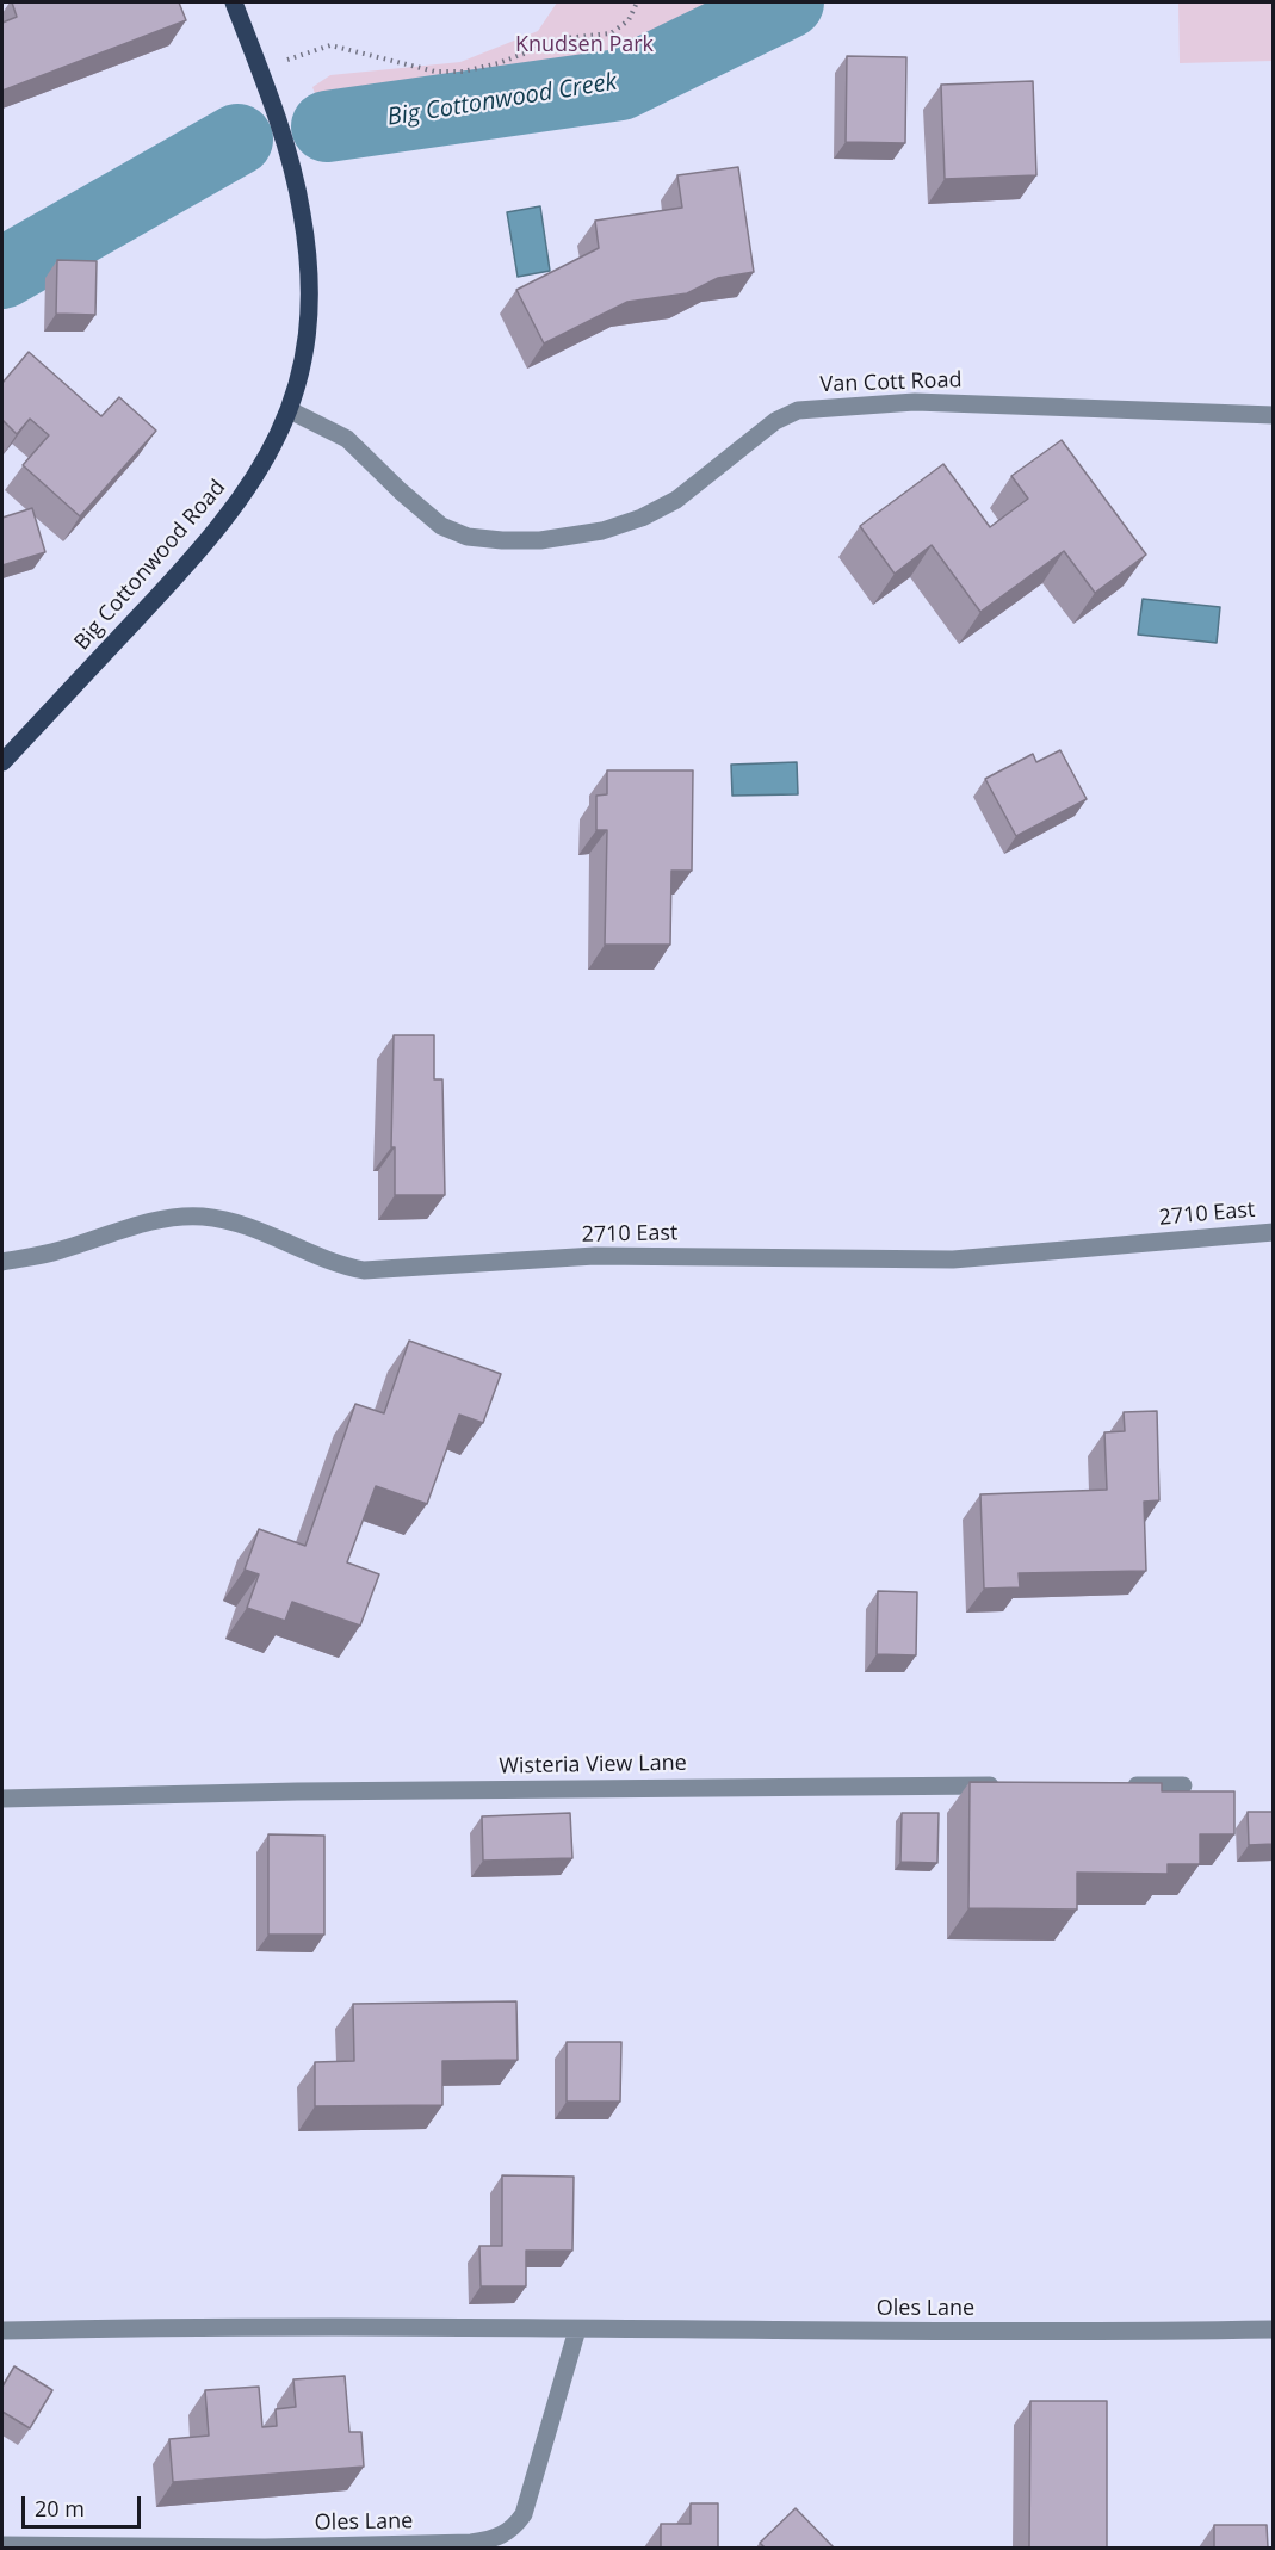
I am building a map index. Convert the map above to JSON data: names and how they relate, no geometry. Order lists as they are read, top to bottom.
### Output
{
  "streets": {
    "main road": ["Big Cottonwood Road"],
    "street": [
      "Van Cott Road",
      "2710 East",
      "Wisteria View Lane",
      "Oles Lane"
    ]
  },
  "crossings": [
    ["Van Cott Road", "Big Cottonwood Road"]
  ],
  "water": ["Big Cottonwood Creek"],
  "parks": ["Knudsen Park"],
  "scale_bar": "20 m"
}
